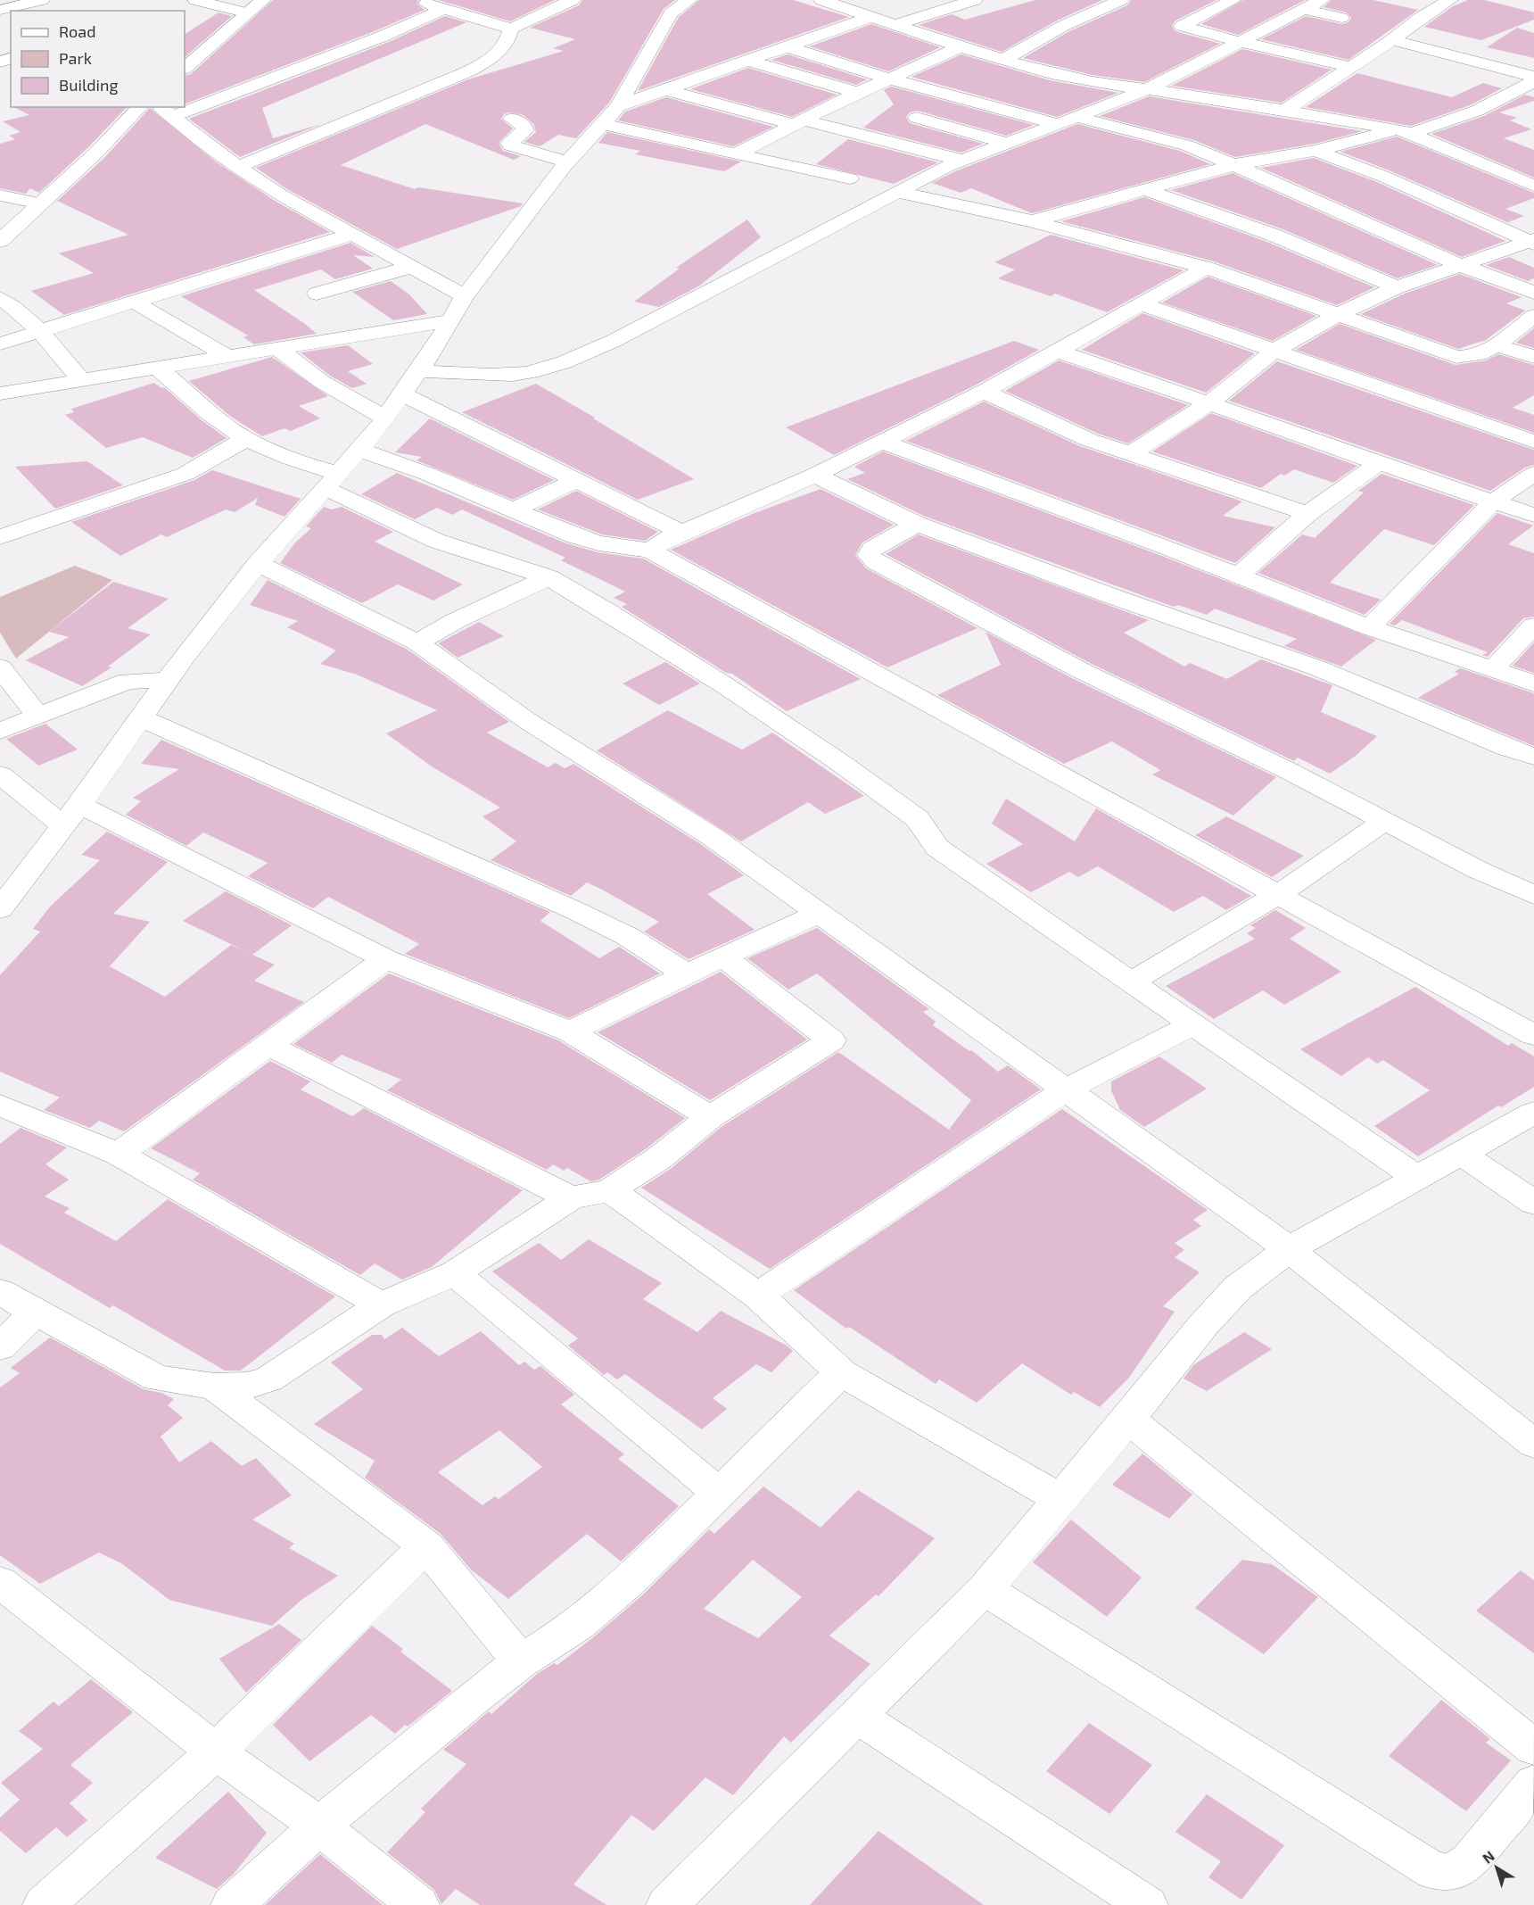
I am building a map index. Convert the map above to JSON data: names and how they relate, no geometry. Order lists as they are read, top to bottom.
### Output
{
  "legend": ["Road", "Park", "Building"],
  "north": "top left"
}
